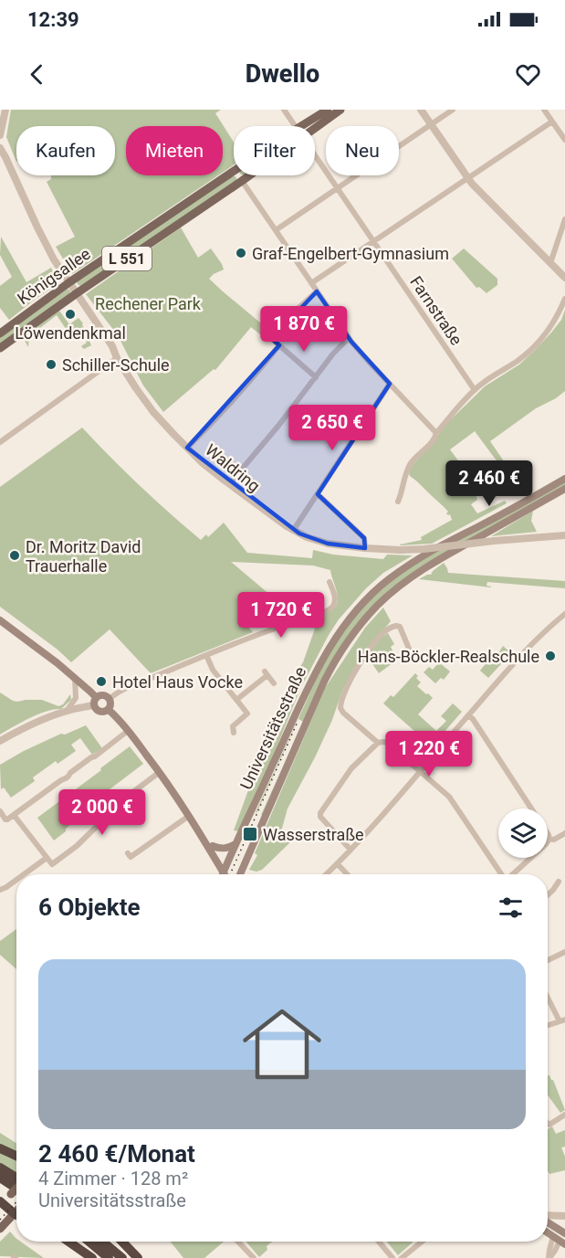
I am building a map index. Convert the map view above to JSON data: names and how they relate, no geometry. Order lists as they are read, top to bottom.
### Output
{
  "streets": {
    "main road": ["L 551", "Königsallee", "Universitätsstraße"],
    "street": ["Farnstraße", "Waldring"]
  },
  "crossings": [
    ["Königsallee", "Waldring"]
  ],
  "parks": ["Rechener Park"],
  "places": {
    "other": [
      "Graf-Engelbert-Gymnasium",
      "Löwendenkmal",
      "Schiller-Schule",
      "Dr. Moritz David Trauerhalle",
      "Hans-Böckler-Realschule",
      "Hotel Haus Vocke"
    ],
    "transit": ["Wasserstraße"]
  },
  "page": {
    "status": "12:39",
    "header": "Dwello",
    "chip": [
      "Kaufen",
      "Mieten",
      "Filter",
      "Neu"
    ],
    "price": [
      "1 870 €",
      "2 650 €",
      "2 460 €",
      "1 720 €",
      "1 220 €",
      "2 000 €"
    ],
    "heading": "6 Objekte",
    "list": [
      {
        "name": "2 460 €/Monat",
        "note": "4 Zimmer · 128 m² · Universitätsstraße"
      }
    ]
  }
}
